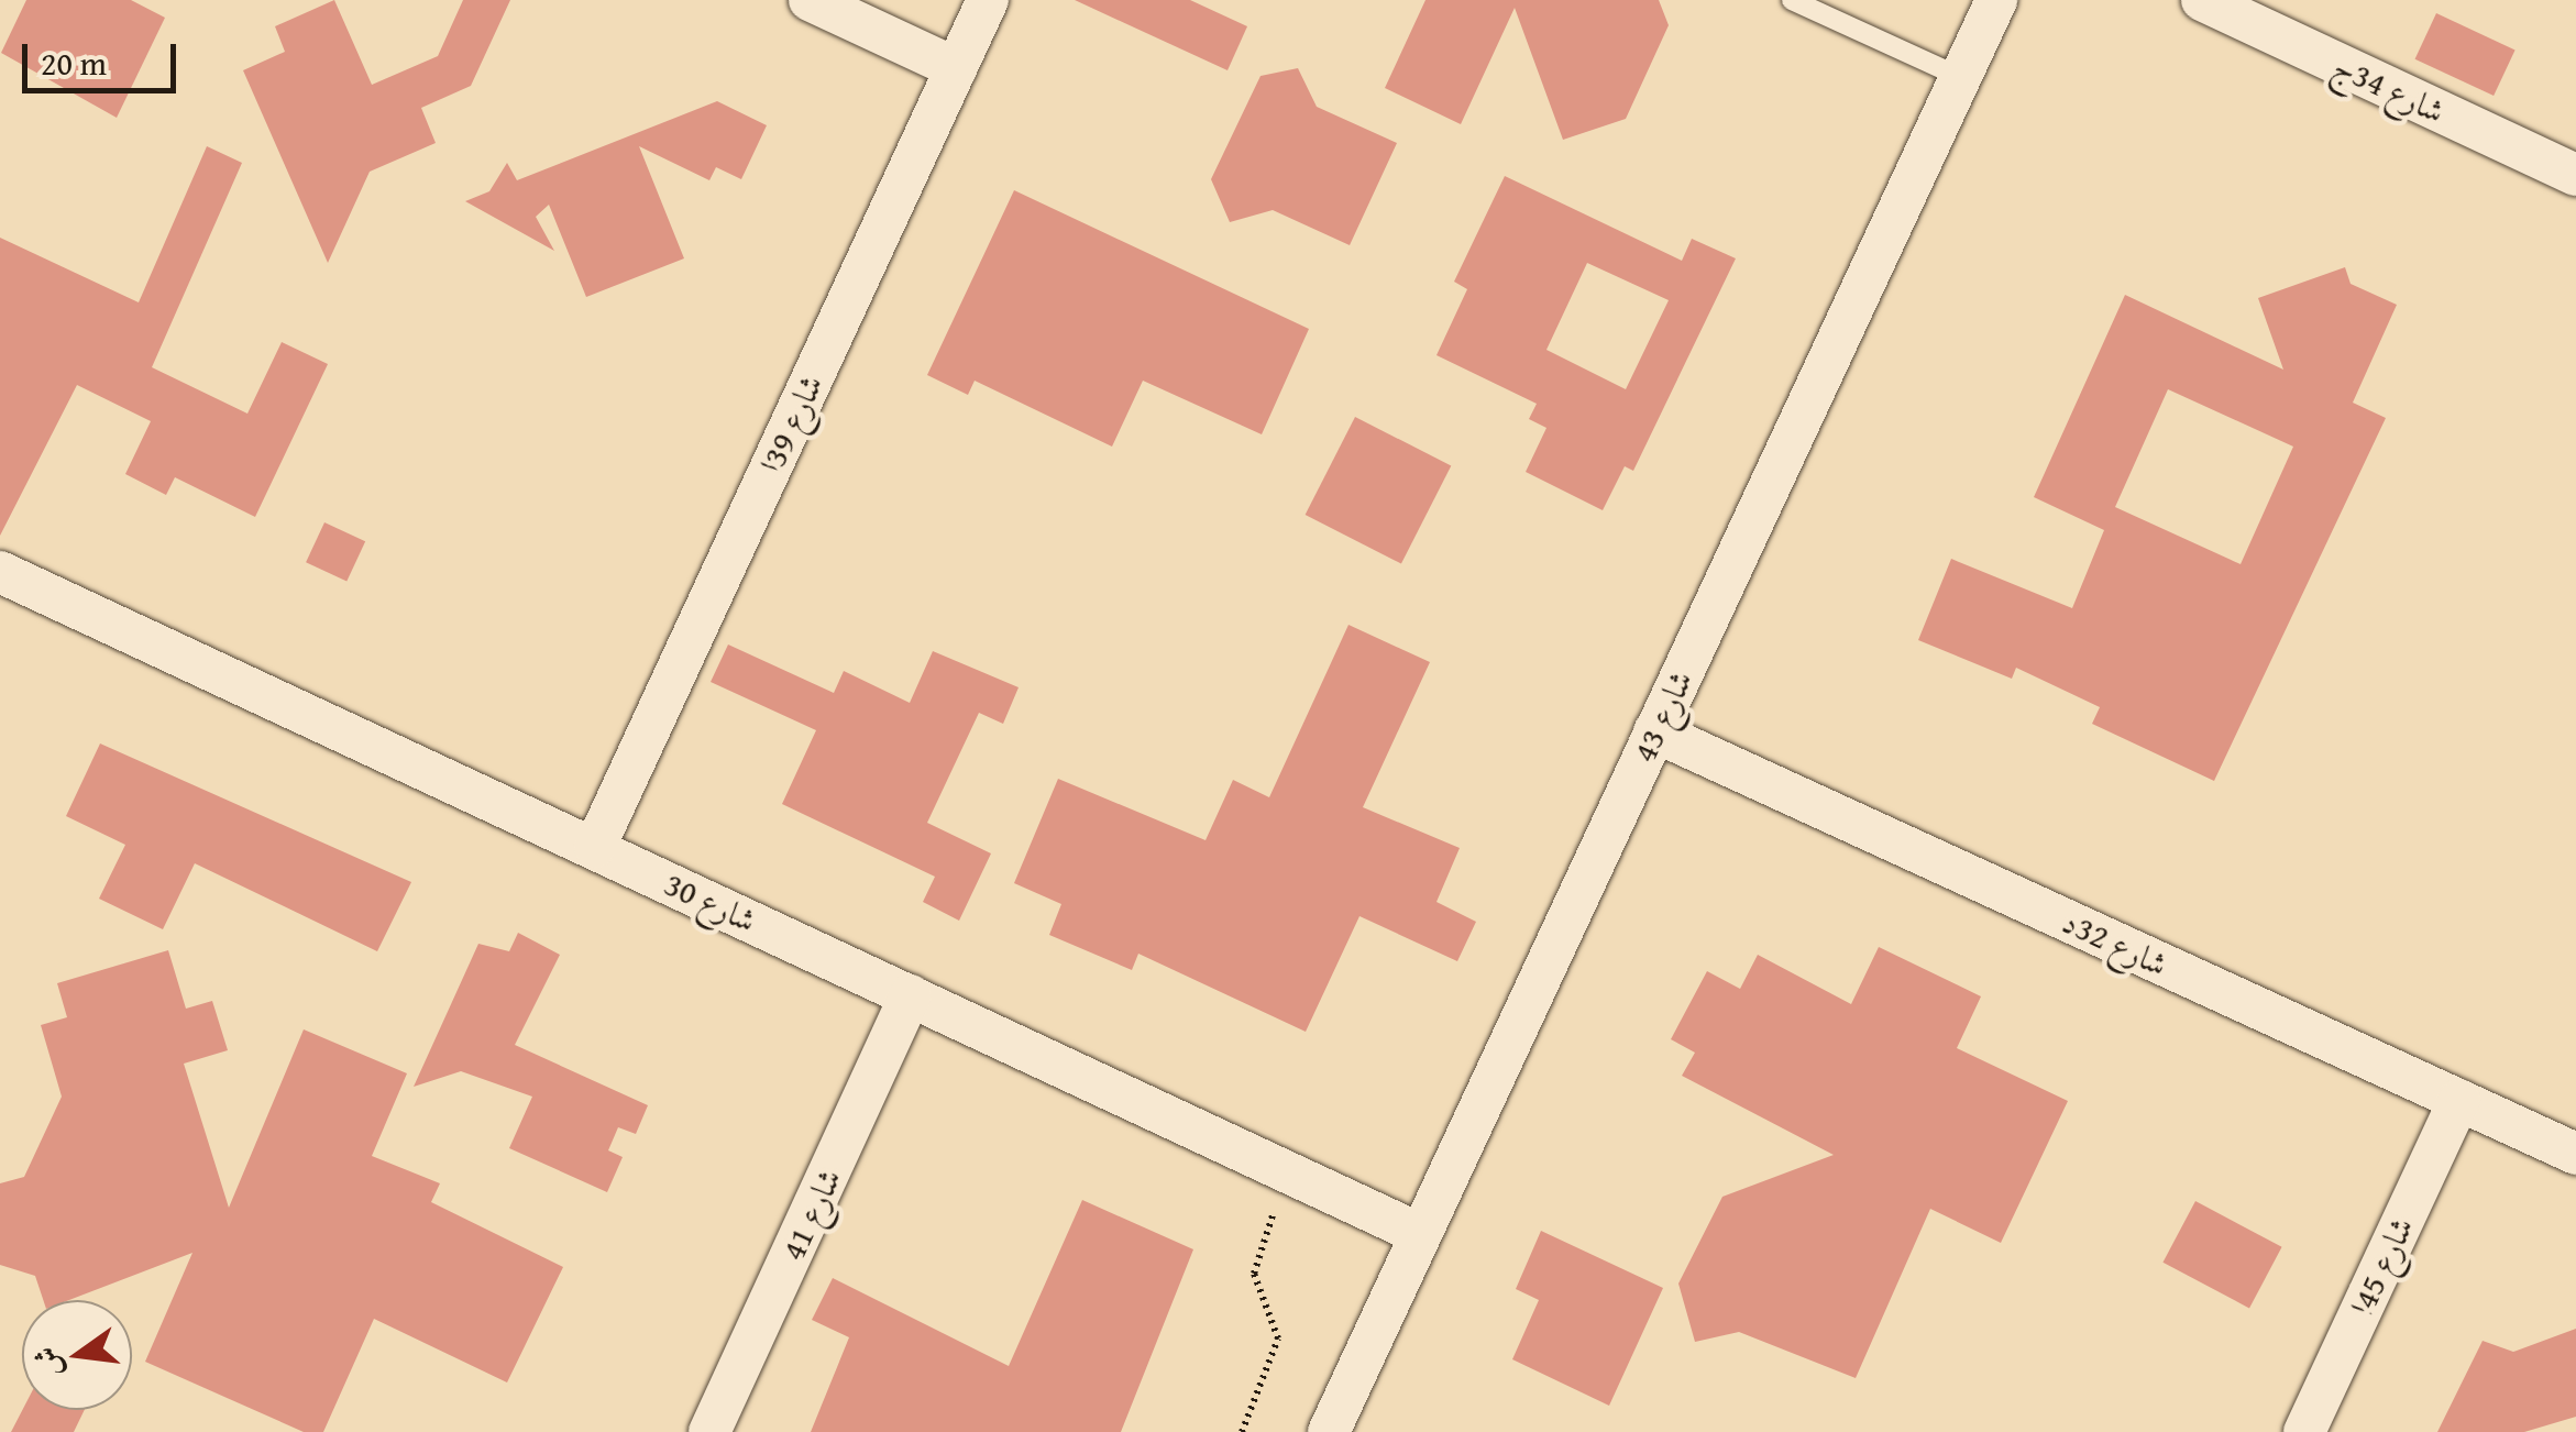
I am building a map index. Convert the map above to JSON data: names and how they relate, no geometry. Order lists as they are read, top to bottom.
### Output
{
  "streets": {
    "street": [
      "شارع 34ج",
      "شارع 39ا",
      "شارع 43",
      "شارع 30",
      "شارع 32د",
      "شارع 41",
      "شارع 45ا"
    ]
  },
  "crossings": [
    ["شارع 39ا", "شارع 30"],
    ["شارع 43", "شارع 30"],
    ["شارع 43", "شارع 32د"],
    ["شارع 30", "شارع 41"],
    ["شارع 32د", "شارع 45ا"]
  ],
  "scale_bar": "20 m",
  "north": "left"
}
